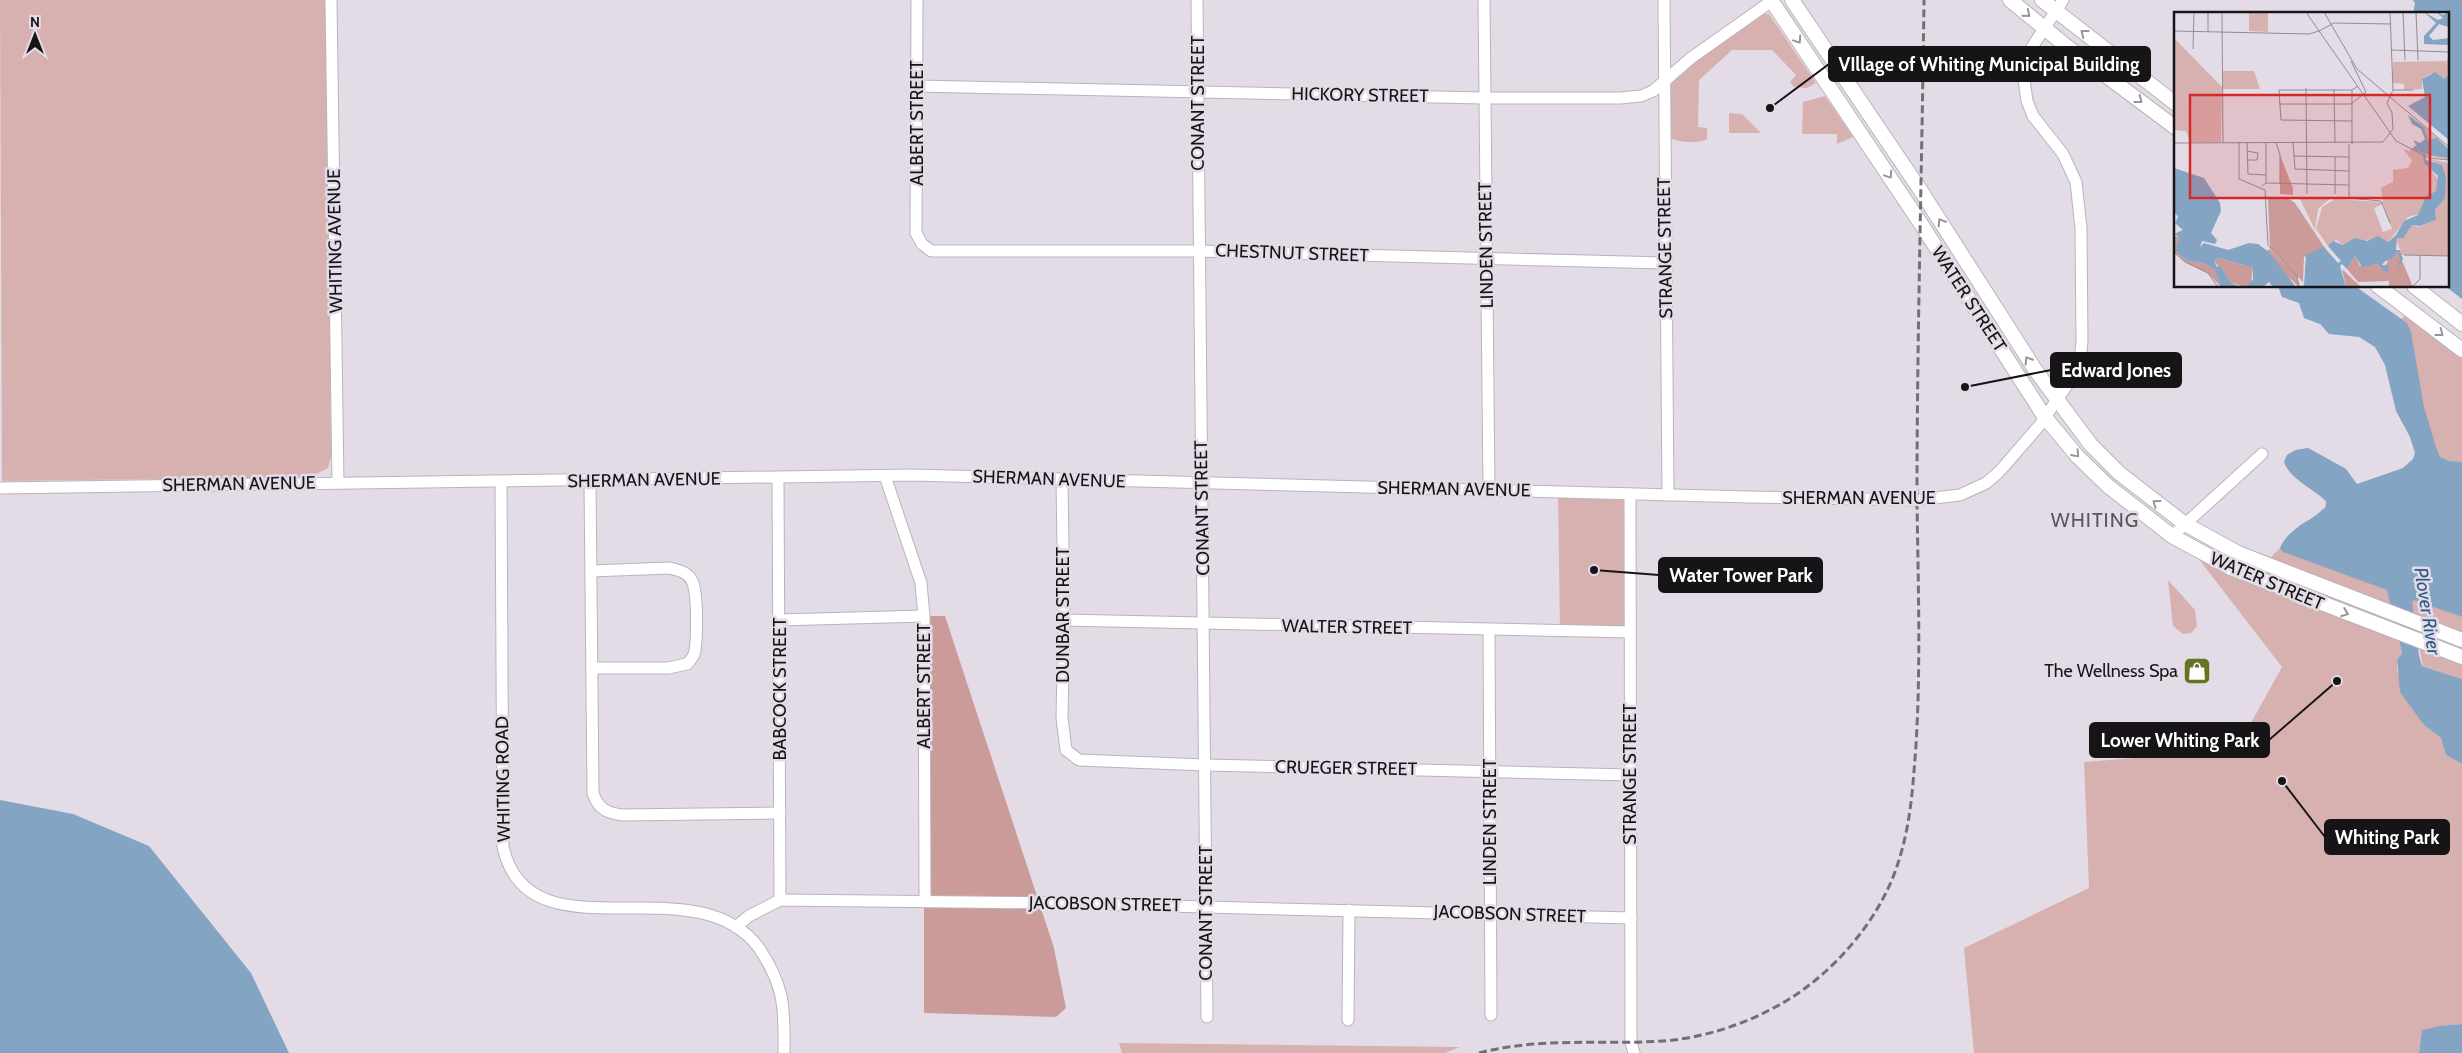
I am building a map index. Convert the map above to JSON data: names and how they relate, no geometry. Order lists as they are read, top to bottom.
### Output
{
  "streets": {
    "main road": ["WATER STREET"],
    "street": [
      "HICKORY STREET",
      "CONANT STREET",
      "ALBERT STREET",
      "WHITING AVENUE",
      "LINDEN STREET",
      "STRANGE STREET",
      "CHESTNUT STREET",
      "SHERMAN AVENUE",
      "DUNBAR STREET",
      "WALTER STREET",
      "BABCOCK STREET",
      "CRUEGER STREET",
      "WHITING ROAD",
      "JACOBSON STREET"
    ]
  },
  "crossings": [
    ["HICKORY STREET", "CONANT STREET"],
    ["HICKORY STREET", "ALBERT STREET"],
    ["HICKORY STREET", "LINDEN STREET"],
    ["HICKORY STREET", "STRANGE STREET"],
    ["HICKORY STREET", "WATER STREET"],
    ["CONANT STREET", "CHESTNUT STREET"],
    ["CONANT STREET", "SHERMAN AVENUE"],
    ["CONANT STREET", "WALTER STREET"],
    ["CONANT STREET", "CRUEGER STREET"],
    ["CONANT STREET", "JACOBSON STREET"],
    ["ALBERT STREET", "CHESTNUT STREET"],
    ["ALBERT STREET", "SHERMAN AVENUE"],
    ["ALBERT STREET", "JACOBSON STREET"],
    ["WHITING AVENUE", "SHERMAN AVENUE"],
    ["LINDEN STREET", "CHESTNUT STREET"],
    ["LINDEN STREET", "SHERMAN AVENUE"],
    ["LINDEN STREET", "WALTER STREET"],
    ["LINDEN STREET", "CRUEGER STREET"],
    ["LINDEN STREET", "JACOBSON STREET"],
    ["STRANGE STREET", "CHESTNUT STREET"],
    ["STRANGE STREET", "SHERMAN AVENUE"],
    ["STRANGE STREET", "WALTER STREET"],
    ["STRANGE STREET", "CRUEGER STREET"],
    ["STRANGE STREET", "JACOBSON STREET"],
    ["WATER STREET", "SHERMAN AVENUE"],
    ["SHERMAN AVENUE", "DUNBAR STREET"],
    ["SHERMAN AVENUE", "BABCOCK STREET"],
    ["SHERMAN AVENUE", "WHITING ROAD"],
    ["DUNBAR STREET", "WALTER STREET"],
    ["DUNBAR STREET", "CRUEGER STREET"],
    ["BABCOCK STREET", "JACOBSON STREET"],
    ["WHITING ROAD", "JACOBSON STREET"]
  ],
  "districts": ["WHITING"],
  "water": ["Plover River"],
  "places": {
    "other": [
      "VIllage of Whiting Municipal Building",
      "Edward Jones",
      "Water Tower Park",
      "Lower Whiting Park",
      "Whiting Park"
    ],
    "shop": ["The Wellness Spa"]
  },
  "north": "top"
}
